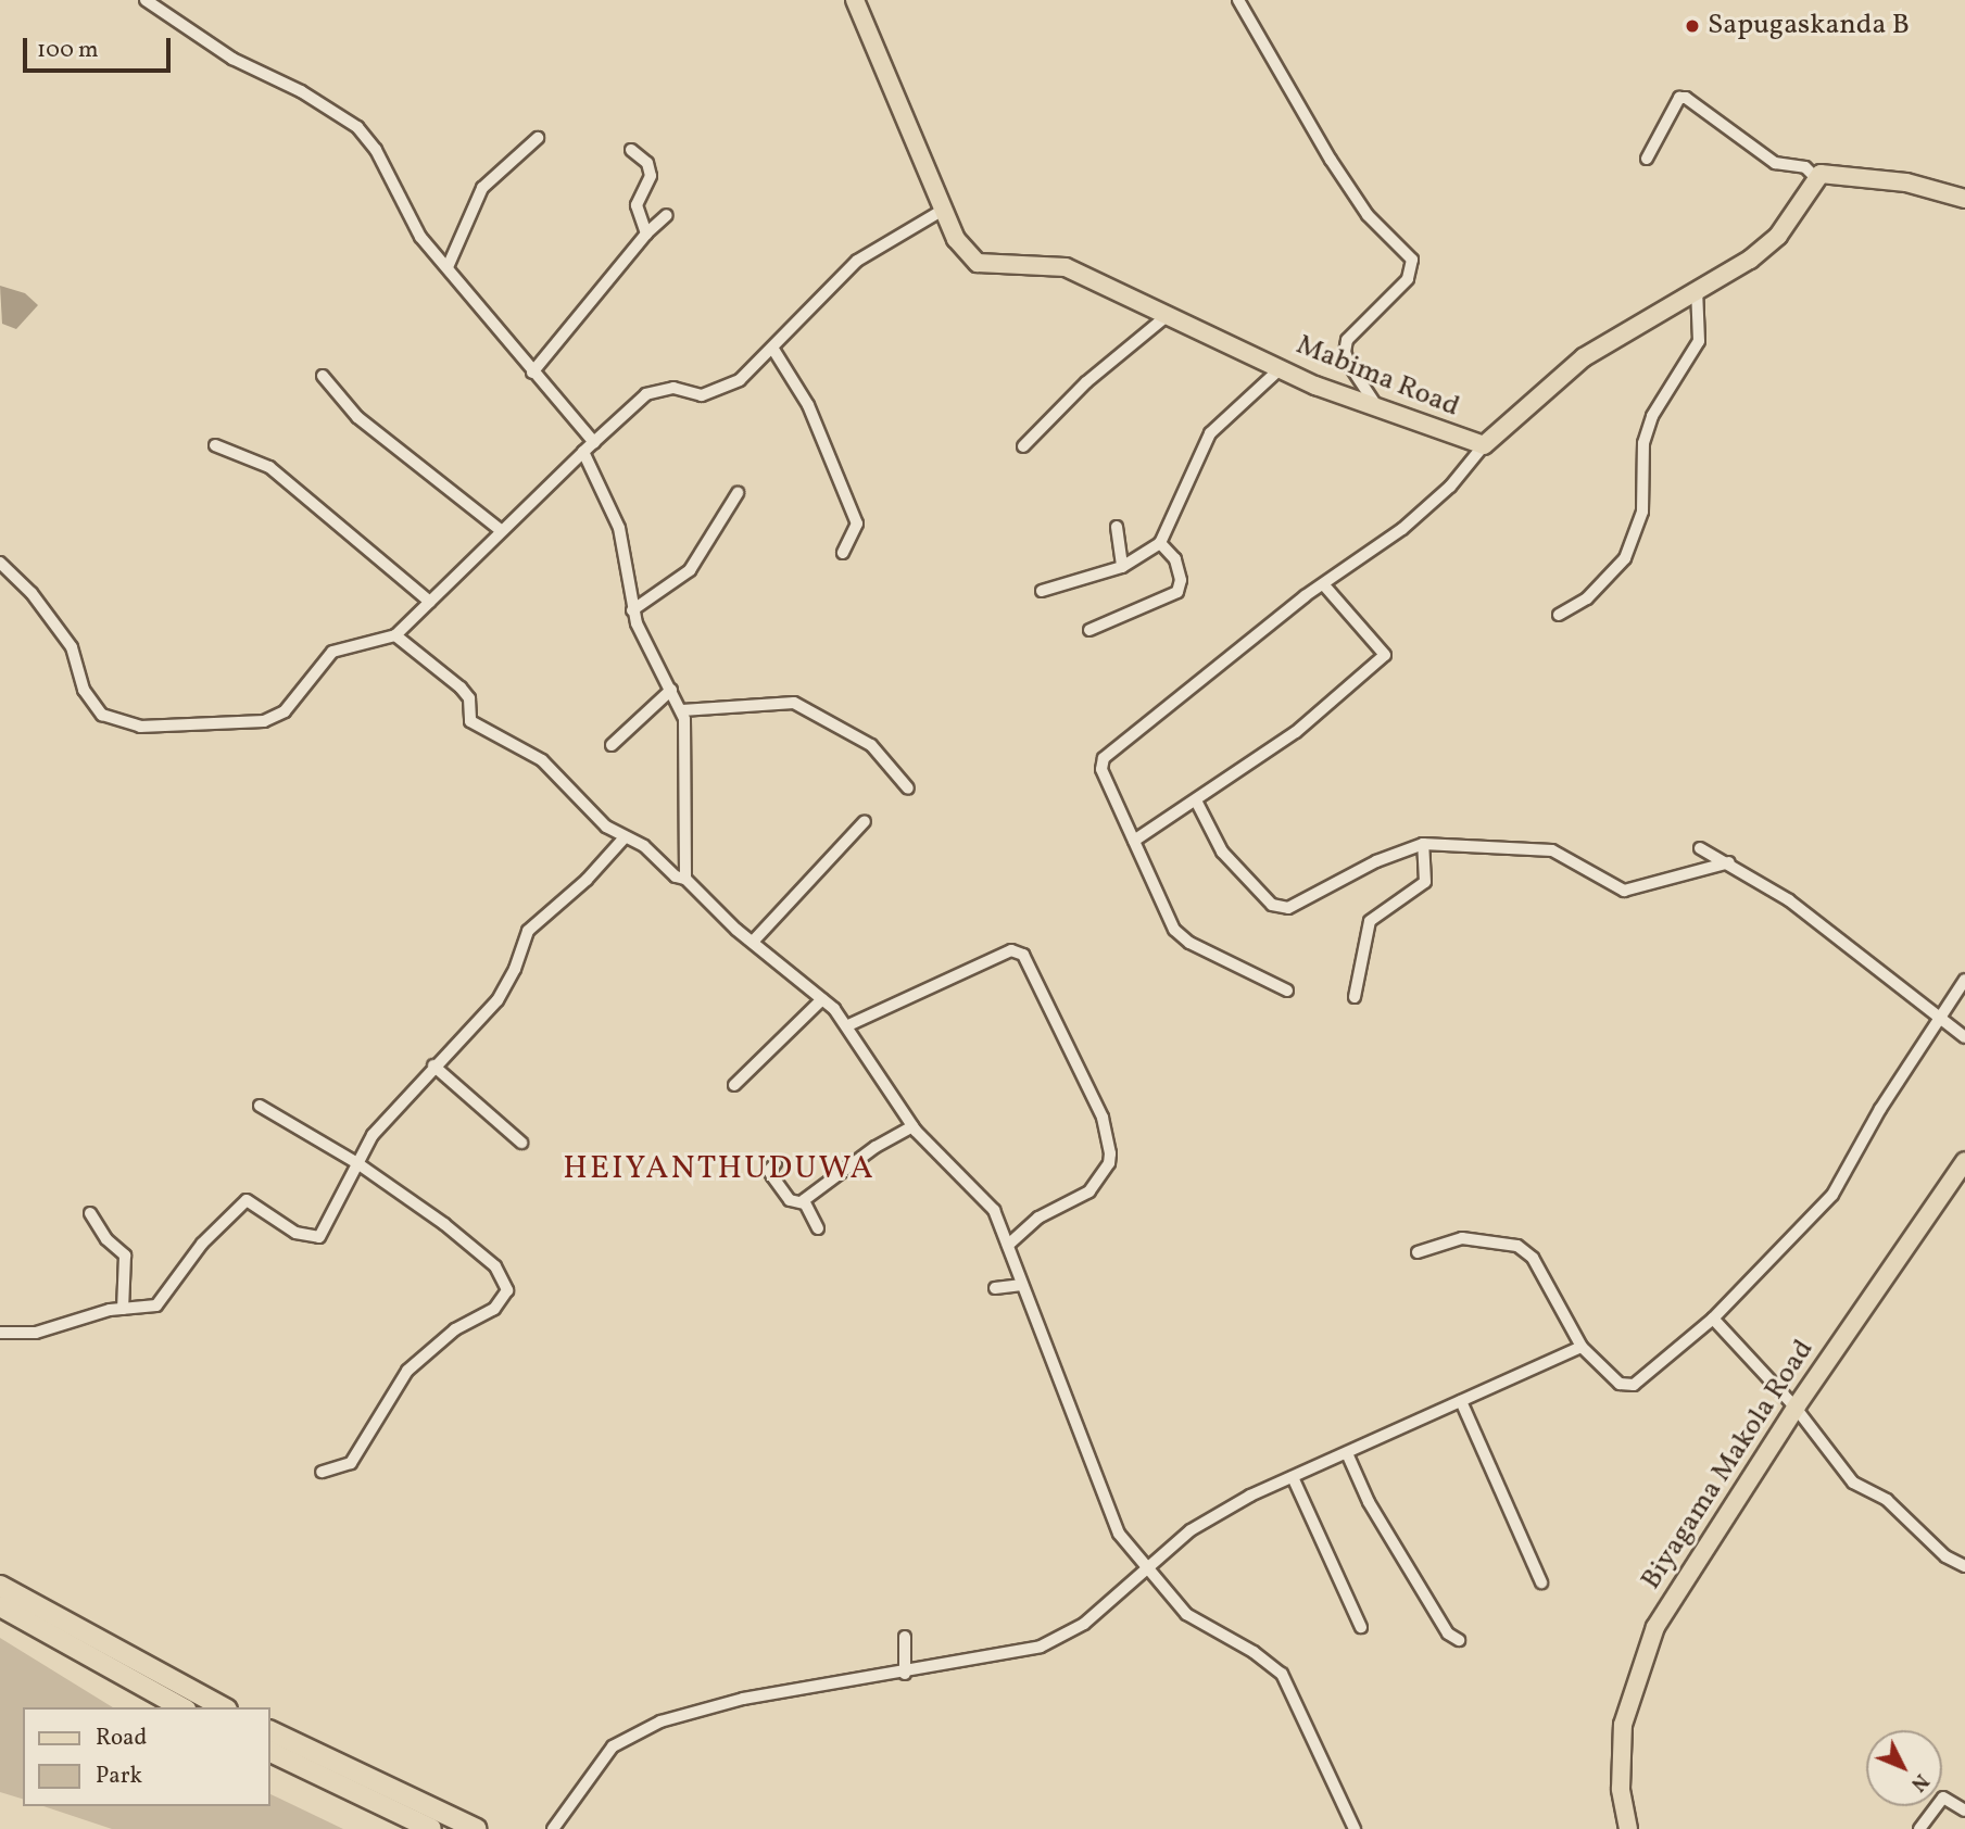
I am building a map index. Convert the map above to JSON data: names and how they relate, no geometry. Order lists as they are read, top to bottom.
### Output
{
  "streets": {
    "main road": ["Mabima Road", "Biyagama Makola Road"]
  },
  "districts": ["HEIYANTHUDUWA"],
  "places": ["Sapugaskanda B"],
  "legend": ["Road", "Park"],
  "scale_bar": "100 m",
  "north": "bottom right"
}
